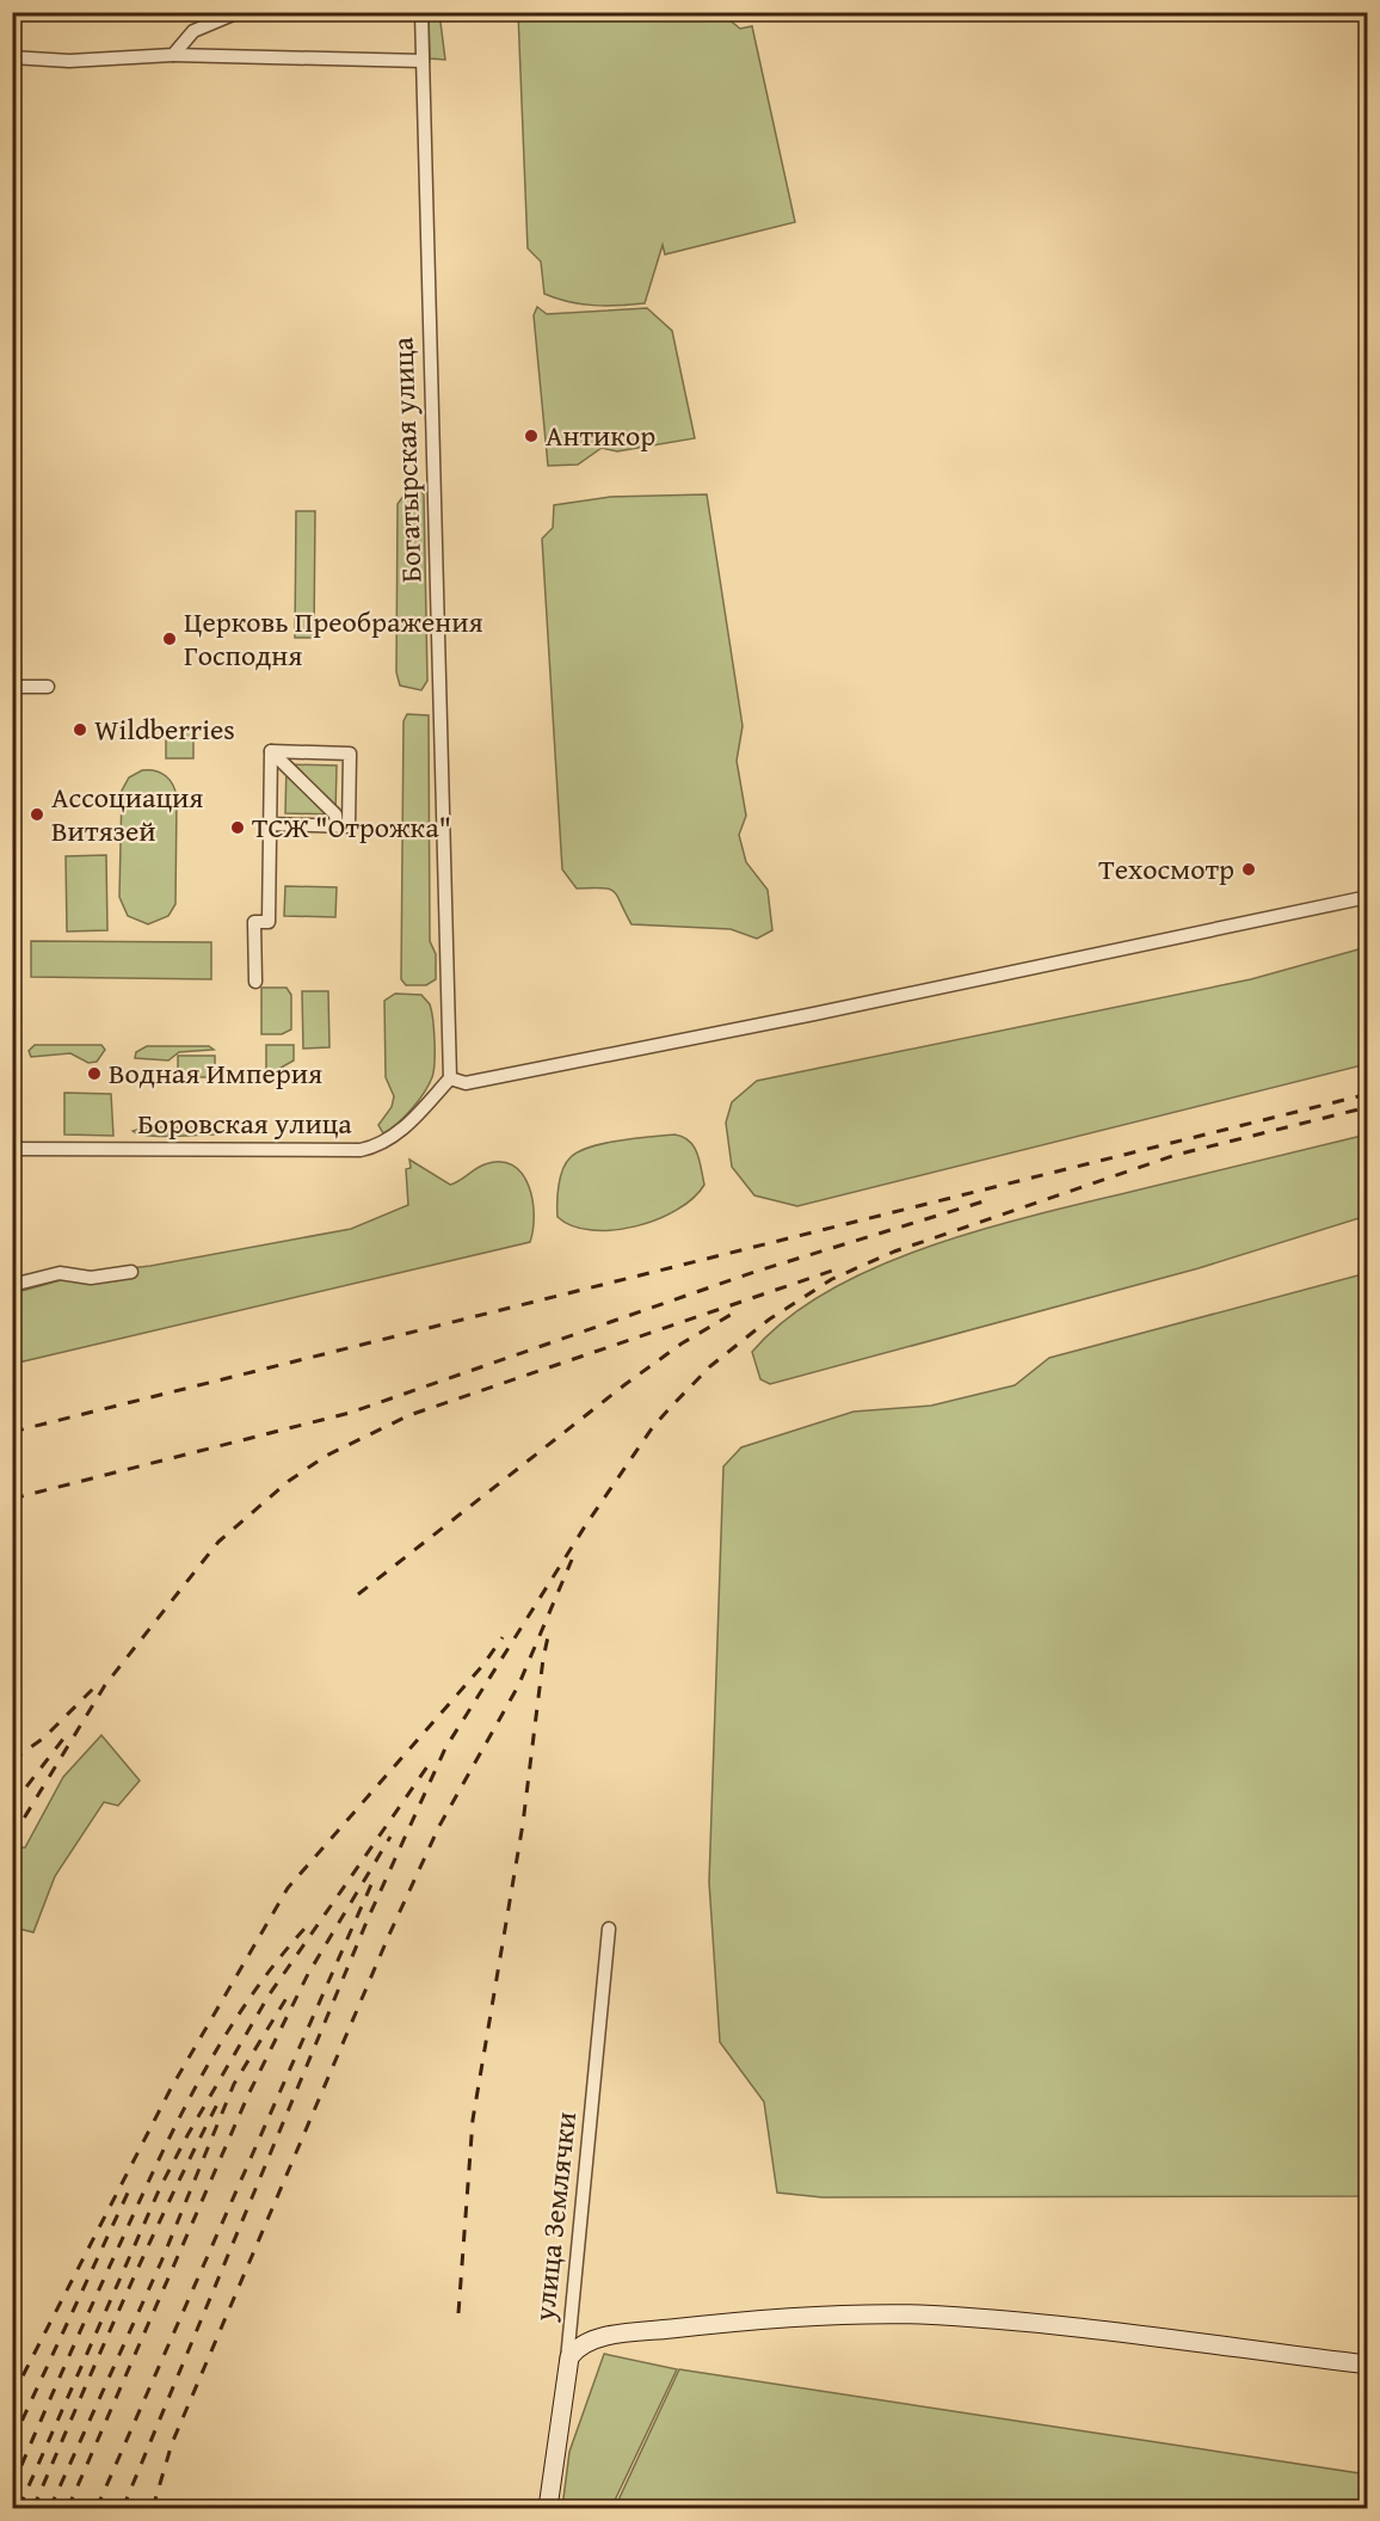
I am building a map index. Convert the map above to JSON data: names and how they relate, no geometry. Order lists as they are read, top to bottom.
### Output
{
  "streets": {
    "street": ["Богатырская улица", "Боровская улица", "улица Землячки"]
  },
  "crossings": [
    ["Богатырская улица", "Боровская улица"]
  ],
  "places": [
    "Антикор",
    "Церковь Преображения Господня",
    "Wildberries",
    "Ассоциация Витязей",
    "ТСЖ \"Отрожка\"",
    "Техосмотр",
    "Водная Империя"
  ]
}
